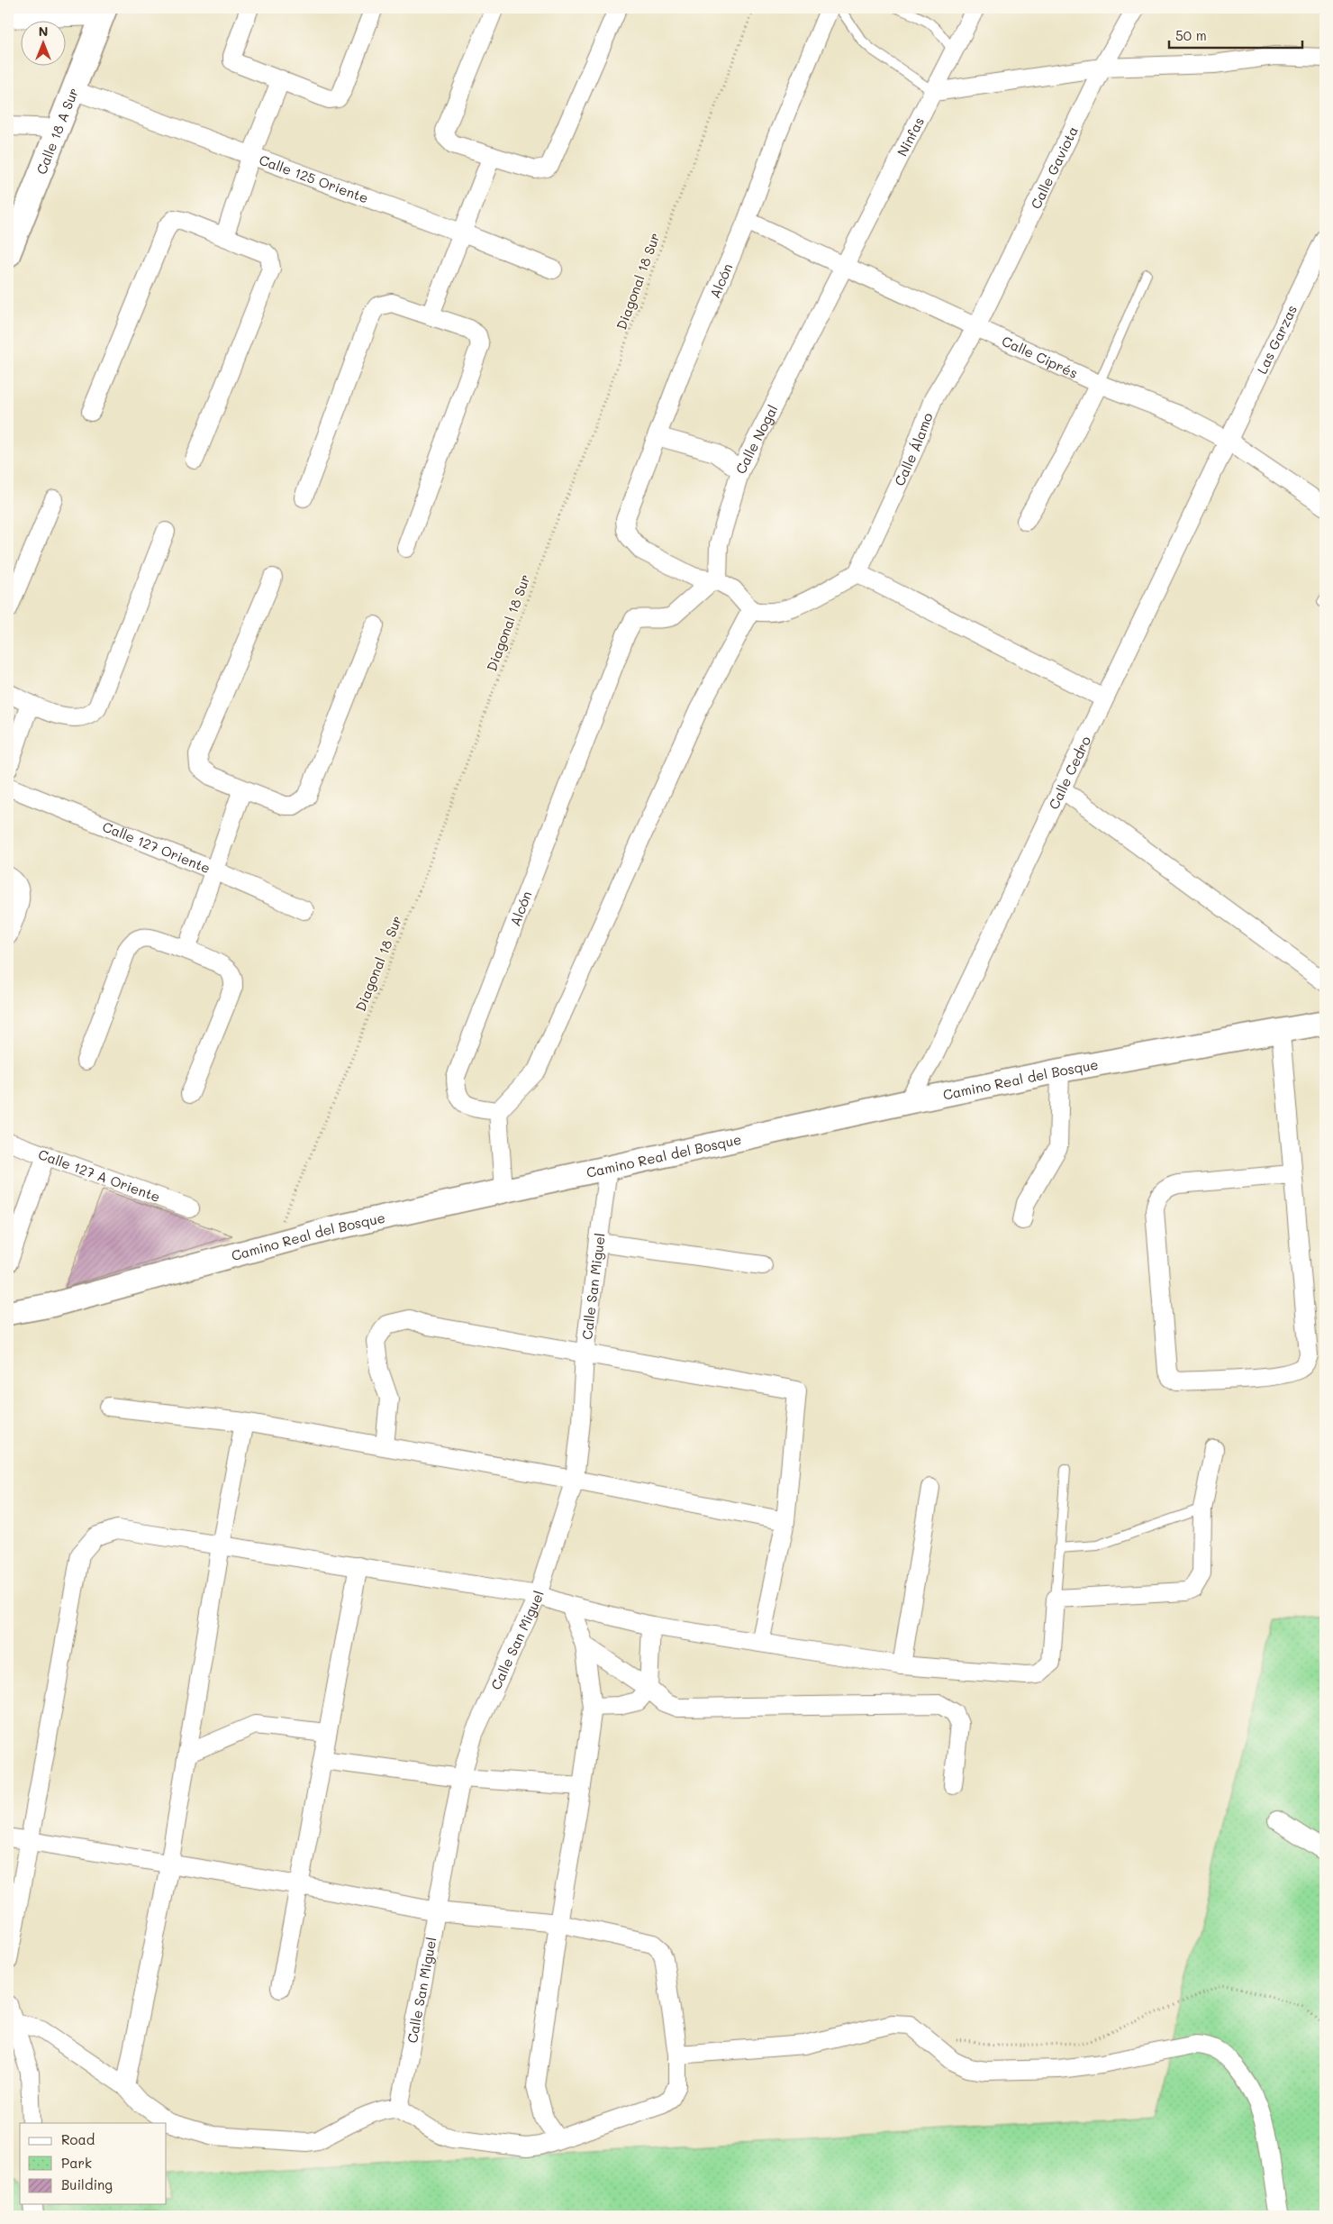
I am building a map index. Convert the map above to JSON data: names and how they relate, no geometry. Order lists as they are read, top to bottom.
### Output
{
  "streets": {
    "street": [
      "Calle 18 A Sur",
      "Ninfas",
      "Calle Gaviota",
      "Calle 125 Oriente",
      "Alcón",
      "Las Garzas",
      "Calle Ciprés",
      "Calle Nogal",
      "Calle Álamo",
      "Calle Cedro",
      "Calle 127 Oriente",
      "Camino Real del Bosque",
      "Calle 127 A Oriente",
      "Calle San Miguel"
    ],
    "path": ["Diagonal 18 Sur"]
  },
  "crossings": [
    ["Calle 18 A Sur", "Calle 125 Oriente"],
    ["Ninfas", "Calle Ciprés"],
    ["Ninfas", "Calle Nogal"],
    ["Calle Gaviota", "Calle Ciprés"],
    ["Calle Gaviota", "Calle Álamo"],
    ["Diagonal 18 Sur", "Camino Real del Bosque"],
    ["Alcón", "Calle Ciprés"],
    ["Alcón", "Calle Nogal"],
    ["Las Garzas", "Calle Ciprés"],
    ["Las Garzas", "Calle Cedro"],
    ["Calle Ciprés", "Calle Nogal"],
    ["Calle Ciprés", "Calle Álamo"],
    ["Calle Ciprés", "Calle Cedro"],
    ["Calle Cedro", "Camino Real del Bosque"],
    ["Camino Real del Bosque", "Calle San Miguel"]
  ],
  "legend": ["Road", "Park", "Building"],
  "scale_bar": "50 m",
  "north": "top"
}
